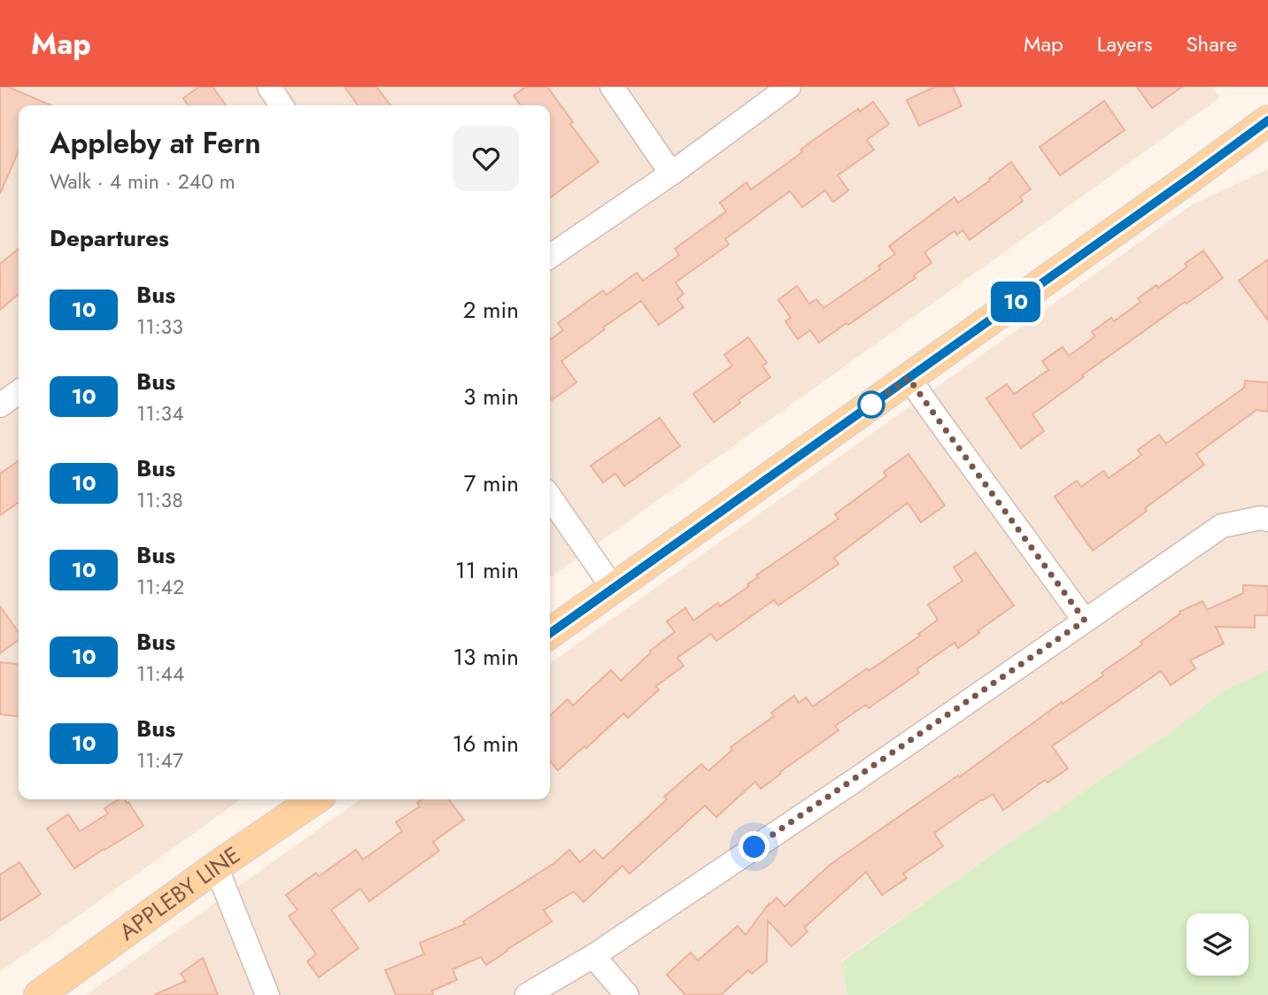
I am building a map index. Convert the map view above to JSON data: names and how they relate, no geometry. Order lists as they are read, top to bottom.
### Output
{
  "streets": {
    "main road": ["APPLEBY LINE"]
  },
  "lines": ["bus line 10"],
  "page": {
    "header": "Map",
    "nav": ["Map", "Layers", "Share"],
    "on_map": "10",
    "heading": [
      ["Appleby at Fern", "Walk · 4 min · 240 m"],
      "Departures"
    ],
    "list": [
      {
        "mark": "10",
        "name": "Bus",
        "note": "11:33",
        "value": "2 min"
      },
      {
        "mark": "10",
        "name": "Bus",
        "note": "11:34",
        "value": "3 min"
      },
      {
        "mark": "10",
        "name": "Bus",
        "note": "11:38",
        "value": "7 min"
      },
      {
        "mark": "10",
        "name": "Bus",
        "note": "11:42",
        "value": "11 min"
      },
      {
        "mark": "10",
        "name": "Bus",
        "note": "11:44",
        "value": "13 min"
      },
      {
        "mark": "10",
        "name": "Bus",
        "note": "11:47",
        "value": "16 min"
      }
    ]
  }
}
